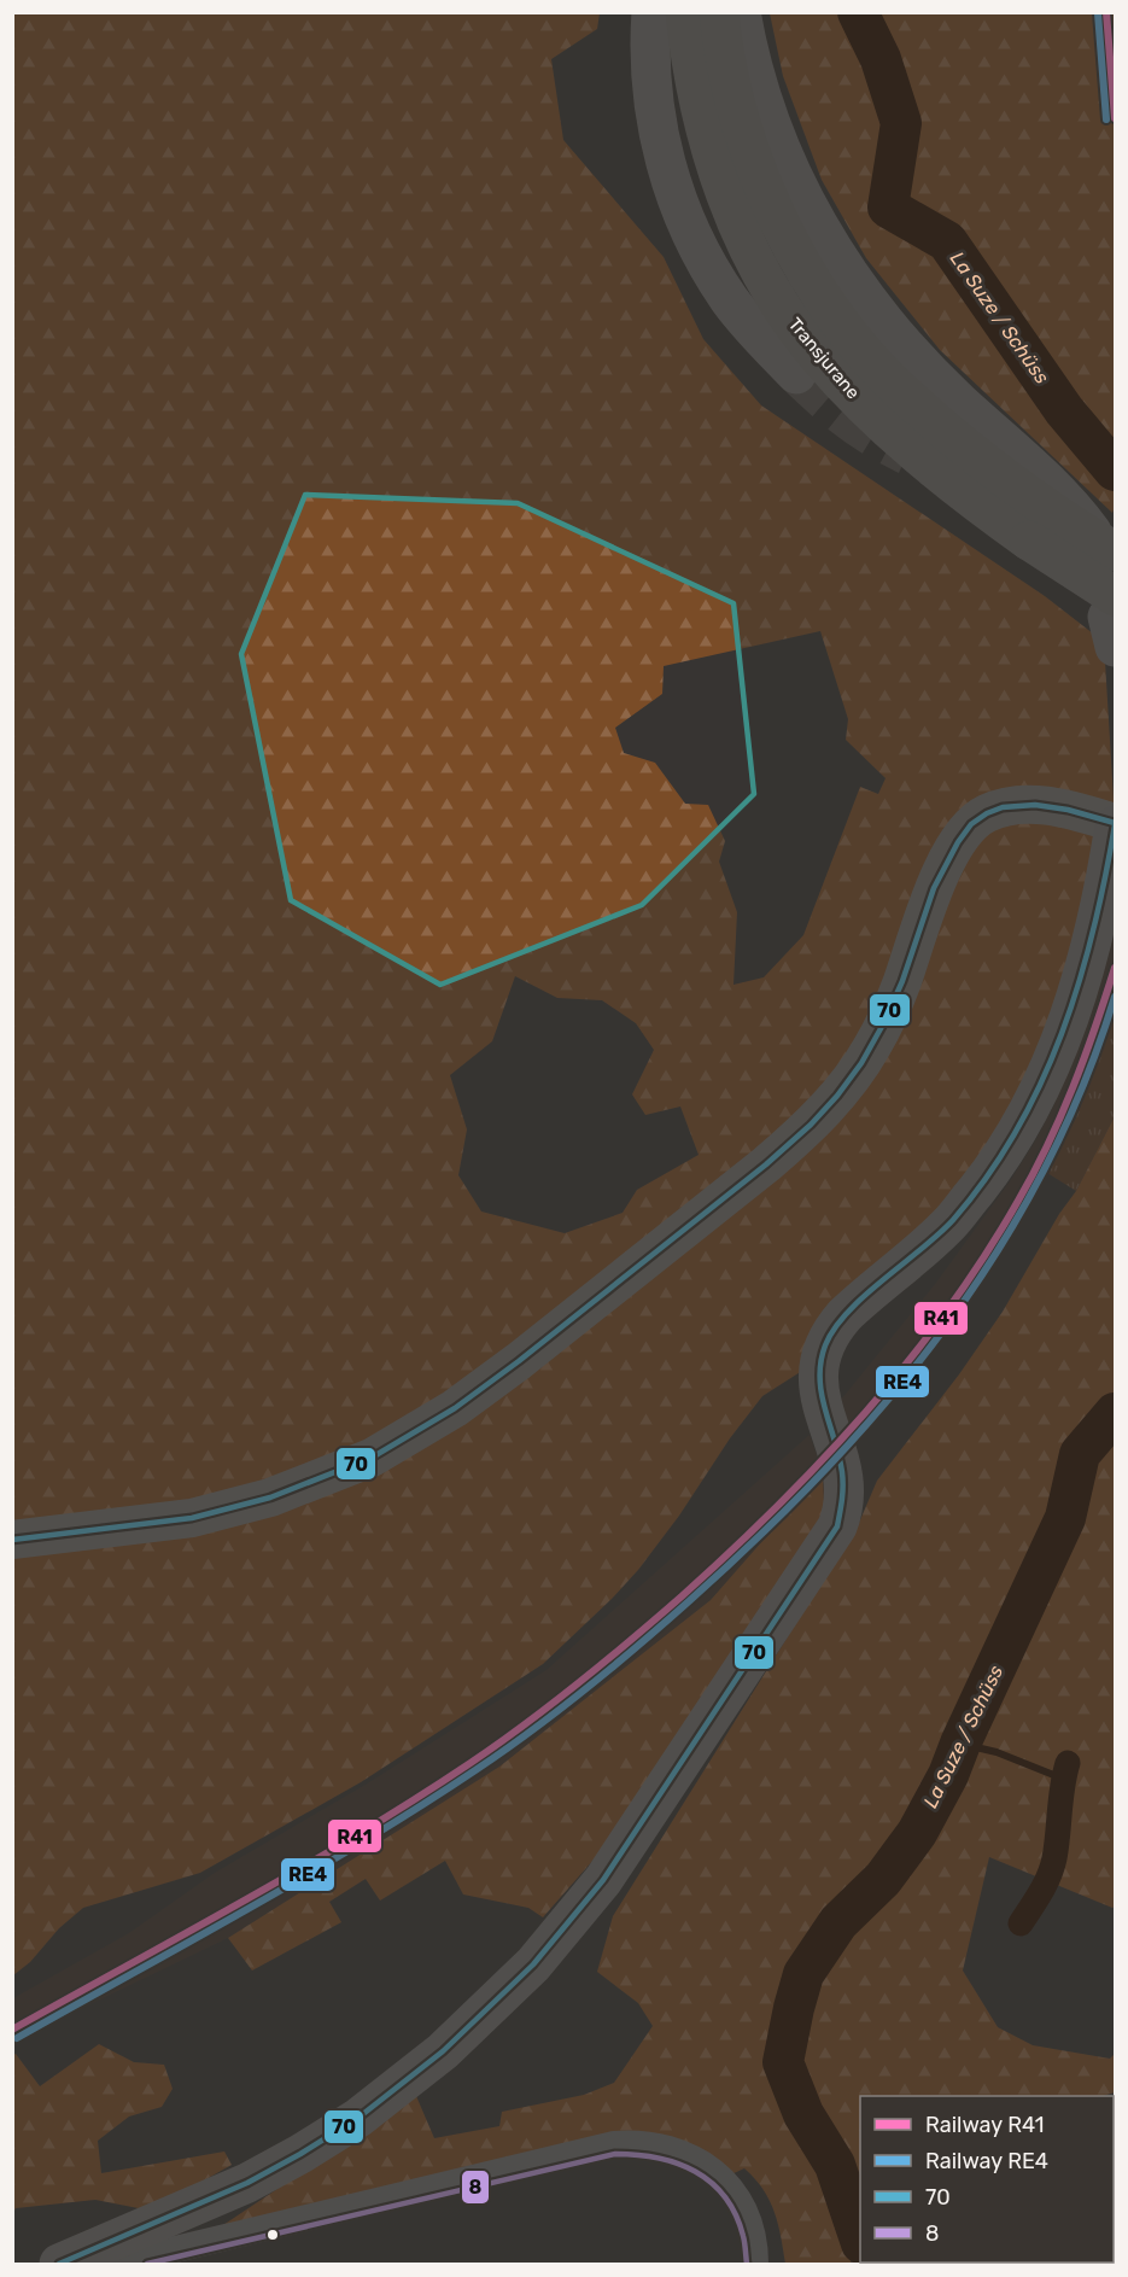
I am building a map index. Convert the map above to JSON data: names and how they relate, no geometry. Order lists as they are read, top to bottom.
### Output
{
  "streets": {
    "highway": ["Transjurane"]
  },
  "water": ["La Suze / Schüss"],
  "lines": [
    "rail line R41",
    "rail line RE4",
    "transit line 70",
    "transit line 8"
  ],
  "legend": [
    "Railway R41",
    "Railway RE4",
    "70",
    "8"
  ]
}
